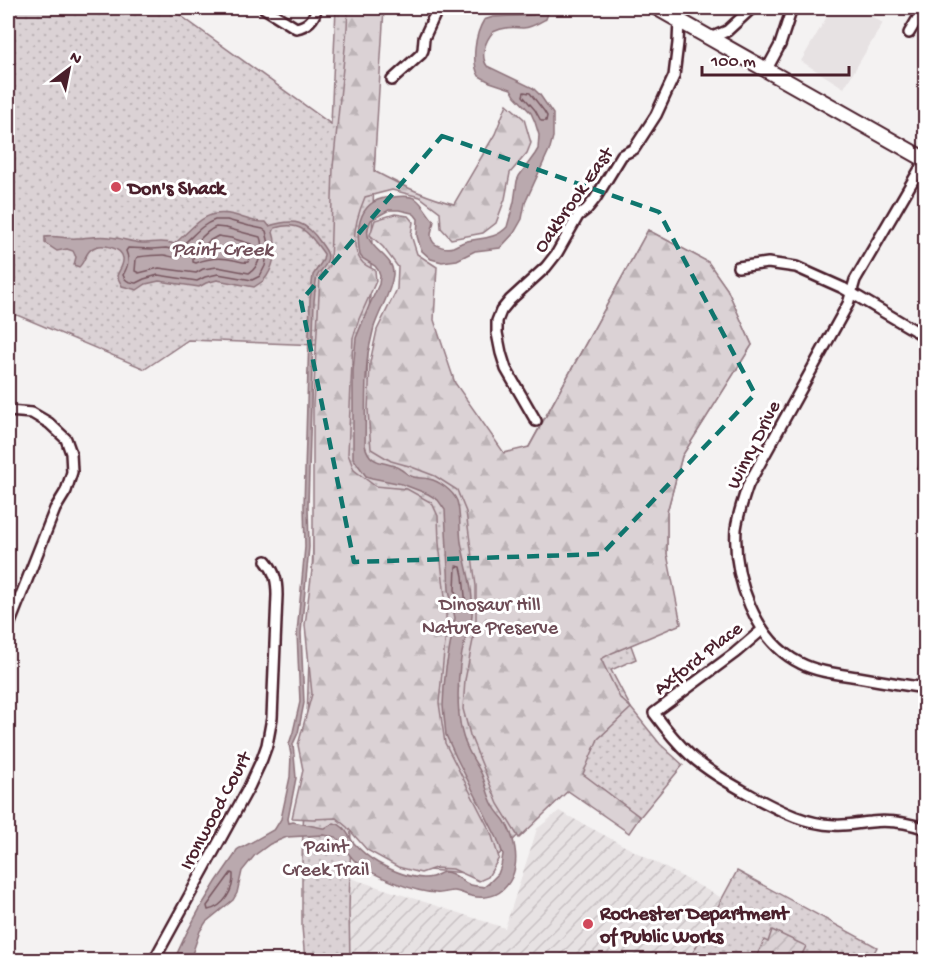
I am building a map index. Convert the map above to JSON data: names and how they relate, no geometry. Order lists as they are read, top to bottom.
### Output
{
  "streets": {
    "street": [
      "Oakbrook East",
      "Winry Drive",
      "Axford Place",
      "Ironwood Court"
    ]
  },
  "crossings": [
    ["Winry Drive", "Axford Place"]
  ],
  "water": ["Paint Creek"],
  "parks": ["Dinosaur Hill Nature Preserve", "Paint Creek Trail"],
  "places": ["Don's Shack", "Rochester Department of Public Works"],
  "scale_bar": "100 m",
  "north": "top right"
}
